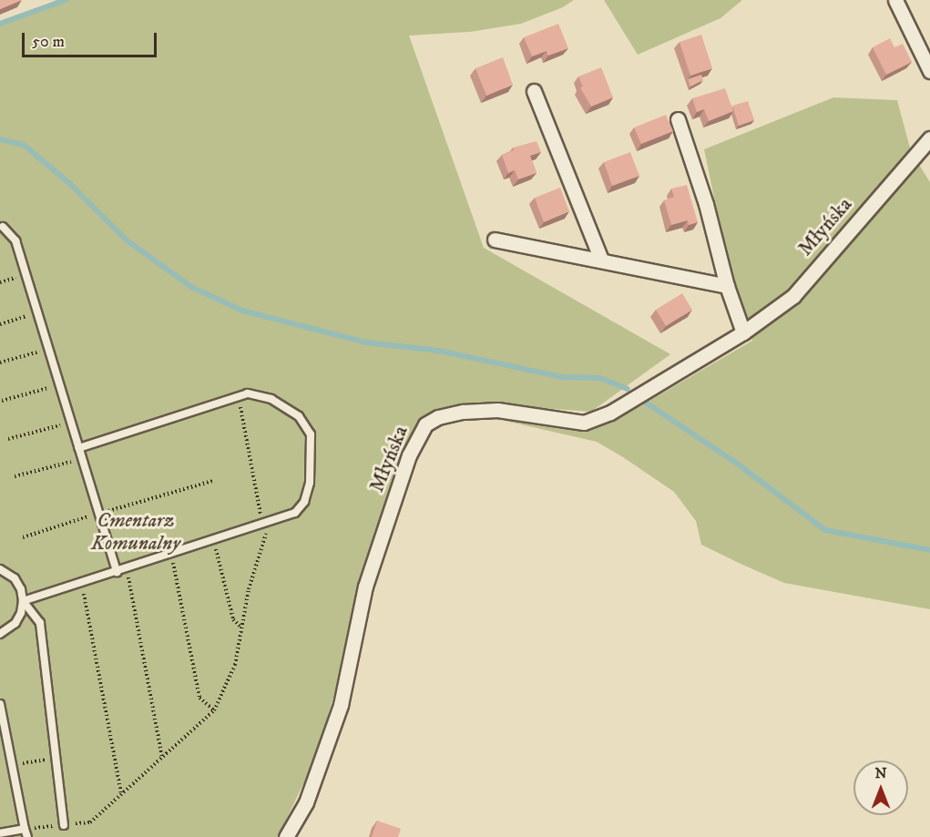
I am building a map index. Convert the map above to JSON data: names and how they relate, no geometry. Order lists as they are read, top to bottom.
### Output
{
  "streets": {
    "street": ["Młyńska"]
  },
  "parks": ["Cmentarz Komunalny"],
  "scale_bar": "50 m",
  "north": "top"
}
